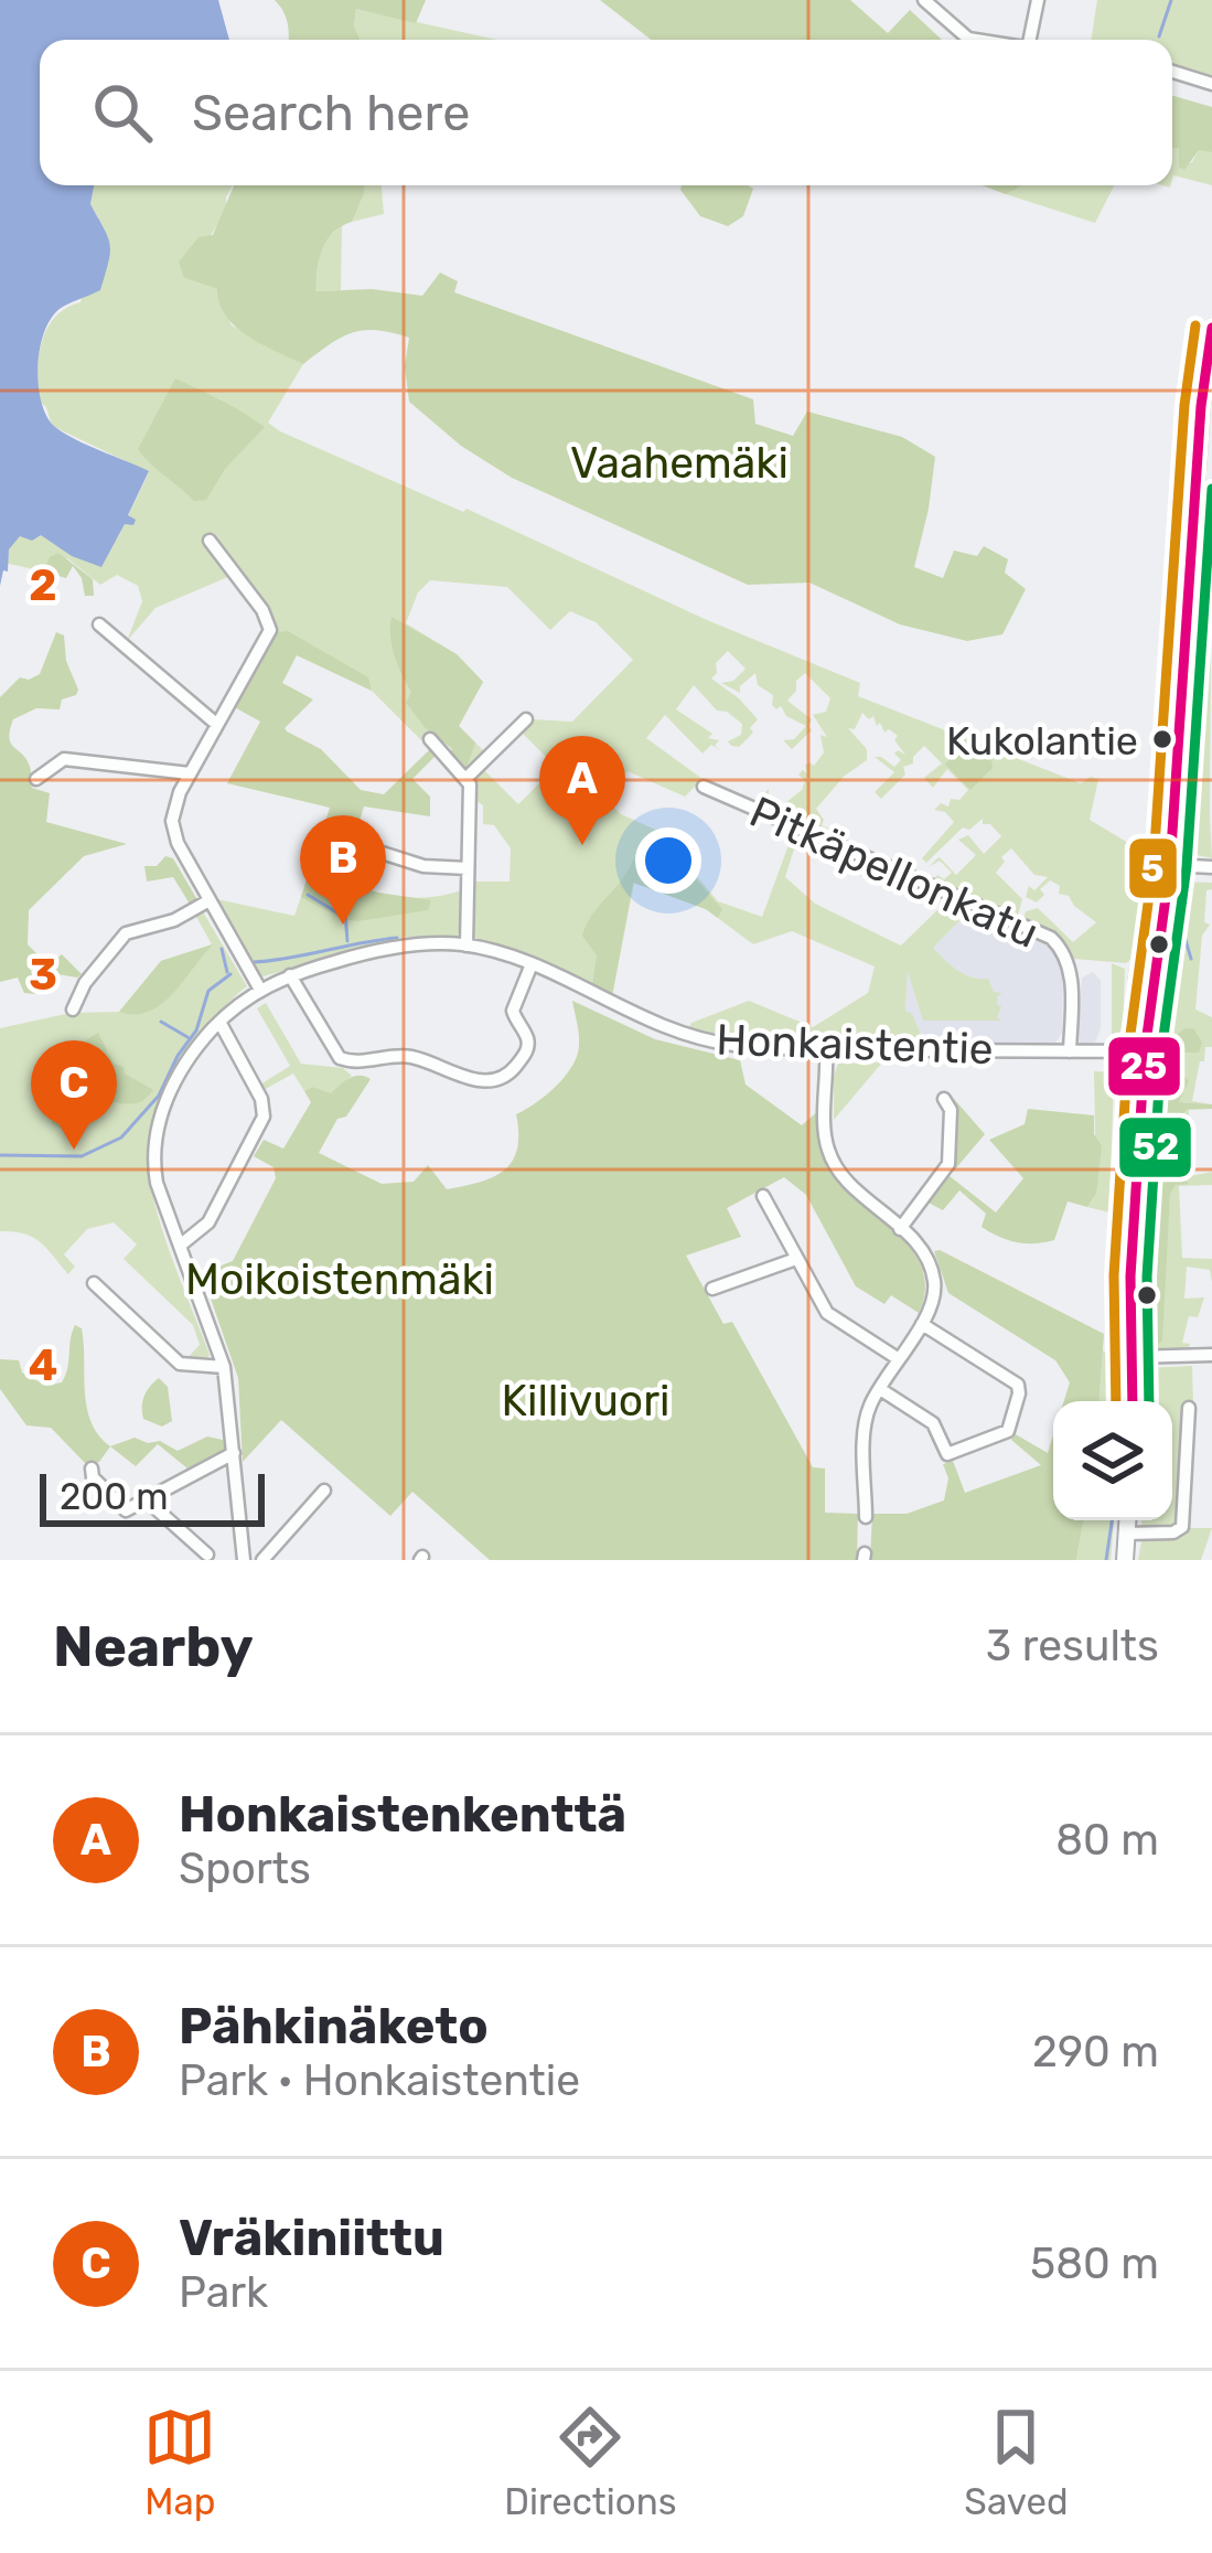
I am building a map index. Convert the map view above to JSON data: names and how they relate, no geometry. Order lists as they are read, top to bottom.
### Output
{
  "streets": {
    "street": ["Pitkäpellonkatu", "Honkaistentie"]
  },
  "crossings": [
    ["Pitkäpellonkatu", "Honkaistentie"]
  ],
  "parks": ["Vaahemäki", "Moikoistenmäki", "Killivuori"],
  "places": ["Kukolantie"],
  "lines": ["transit line 5", "transit line 25", "transit line 52"],
  "scale_bar": "200 m",
  "page": {
    "search": "Search here",
    "pins": ["A", "B", "C"],
    "scale": "200 m",
    "heading": ["Nearby", "3 results"],
    "list": [
      {
        "mark": "A",
        "name": "Honkaistenkenttä",
        "note": "Sports",
        "value": "80 m"
      },
      {
        "mark": "B",
        "name": "Pähkinäketo",
        "note": "Park · Honkaistentie",
        "value": "290 m"
      },
      {
        "mark": "C",
        "name": "Vräkiniittu",
        "note": "Park",
        "value": "580 m"
      }
    ],
    "nav": ["Map", "Directions", "Saved"]
  },
  "grid": {
    "rows": ["2", "3", "4"]
  }
}
